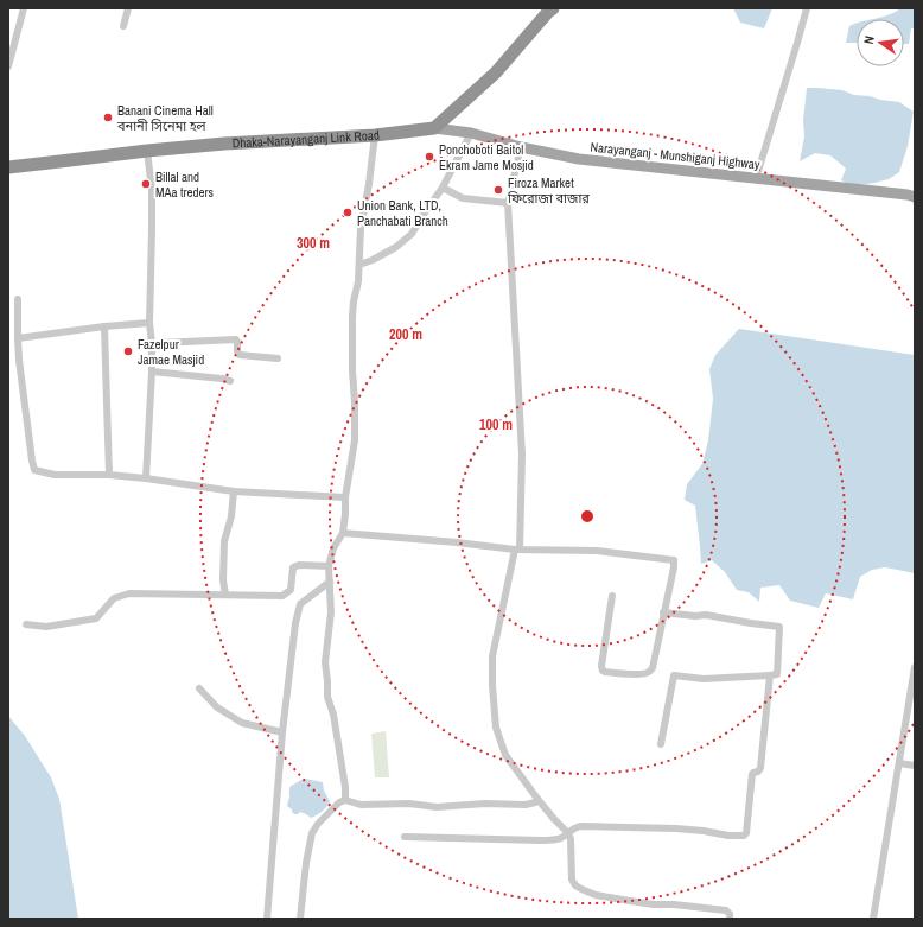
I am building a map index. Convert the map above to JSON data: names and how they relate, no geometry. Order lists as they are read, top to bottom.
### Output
{
  "streets": {
    "highway": ["Dhaka-Narayanganj Link Road"],
    "main road": ["Narayanganj - Munshiganj Highway"]
  },
  "crossings": [
    ["Dhaka-Narayanganj Link Road", "Narayanganj - Munshiganj Highway"]
  ],
  "places": [
    "Banani Cinema Hall বনানী সিনেমা হল",
    "Ponchoboti Baitol Ekram Jame Mosjid",
    "Billal and MAa treders",
    "Firoza Market ফিরোজা বাজার",
    "Union Bank, LTD, Panchabati Branch",
    "Fazelpur Jamae Masjid"
  ],
  "north": "left",
  "rings": ["300 m", "200 m", "100 m"]
}
